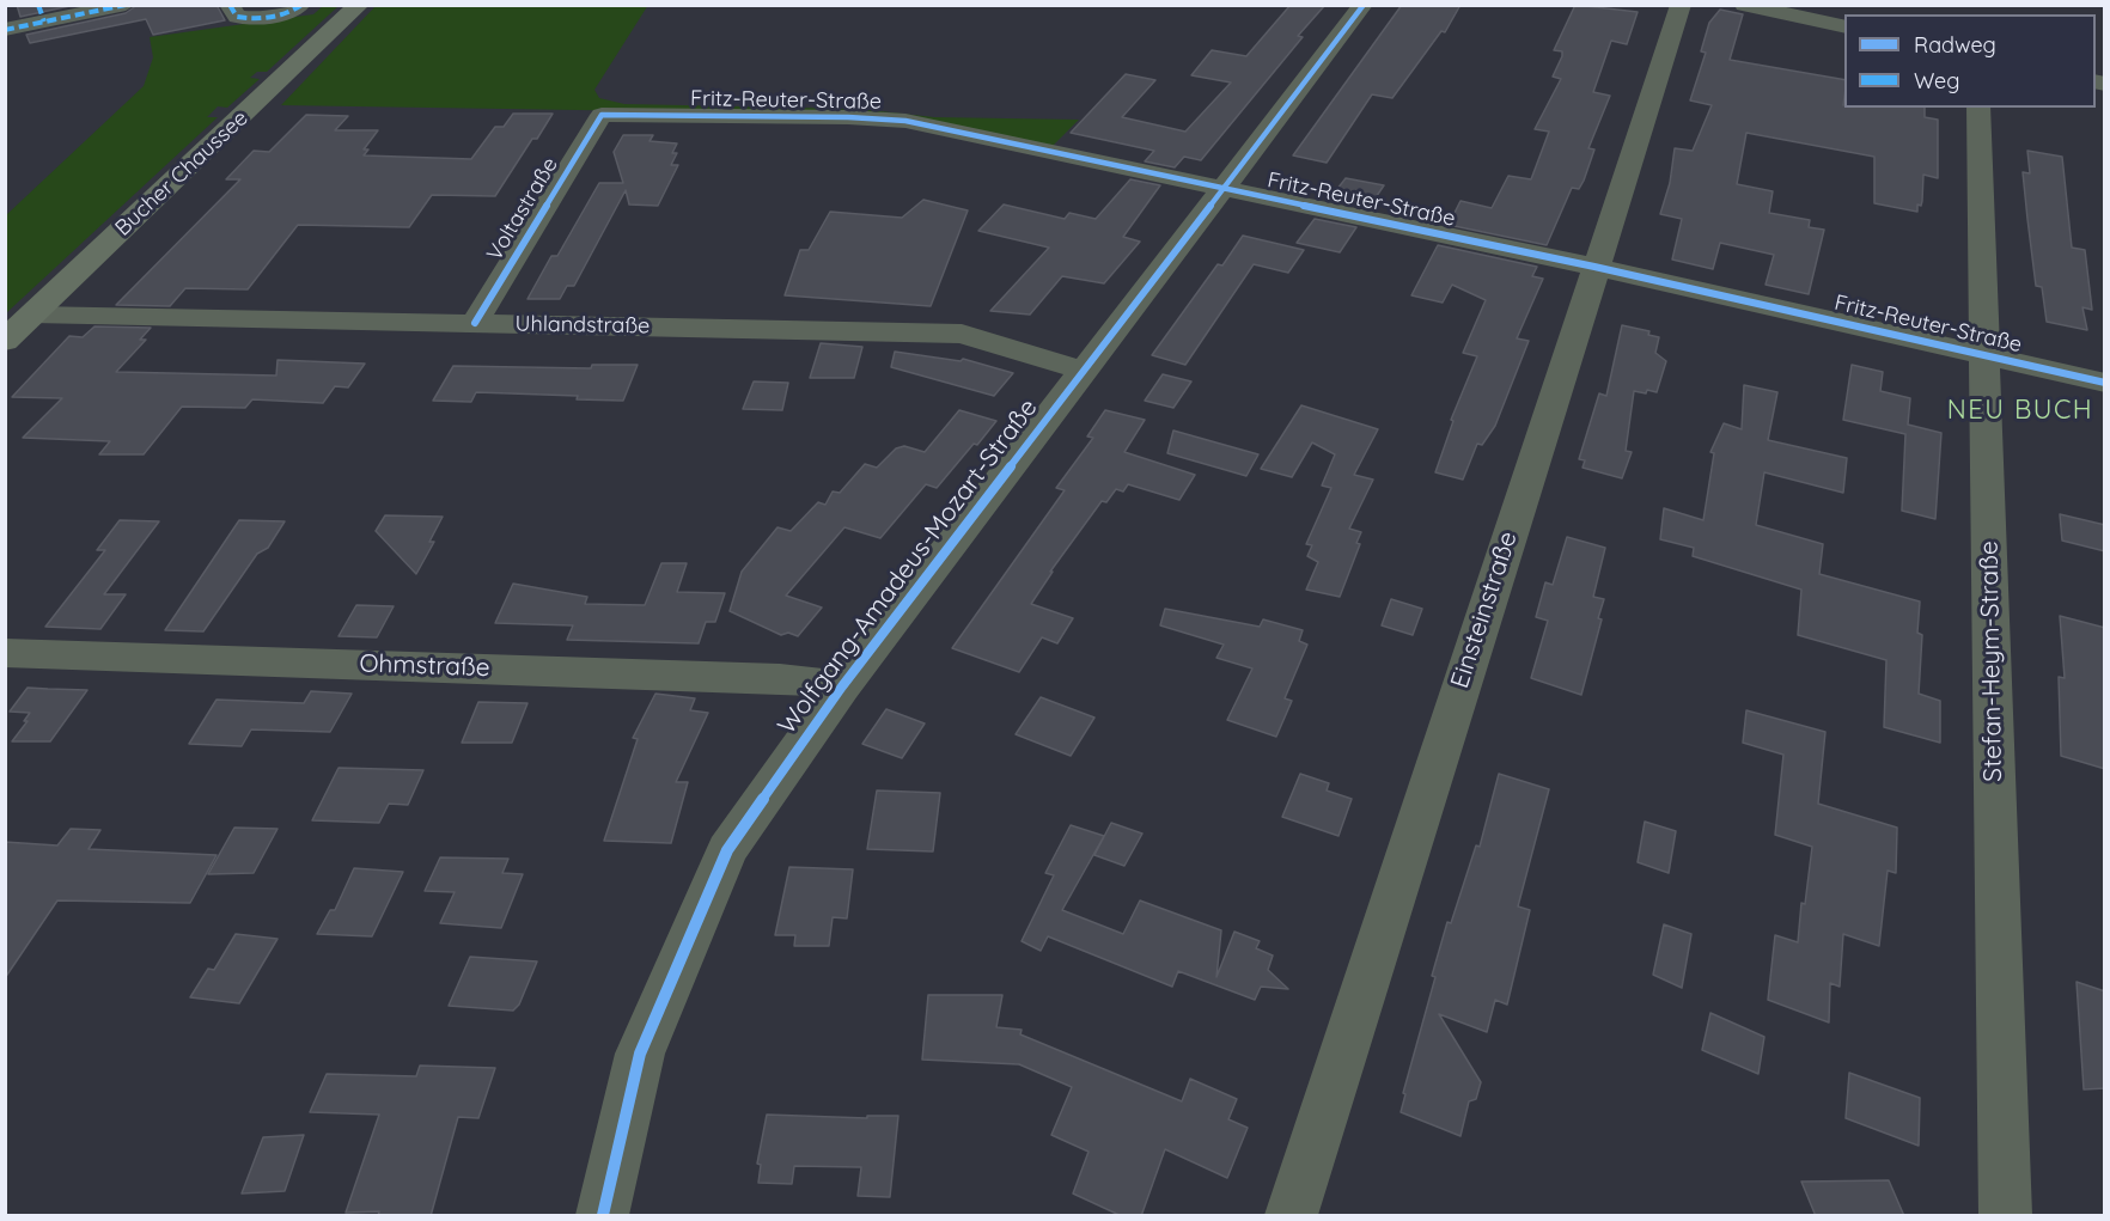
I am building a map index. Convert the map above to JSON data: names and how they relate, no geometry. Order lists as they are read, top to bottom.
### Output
{
  "streets": {
    "main road": ["Bucher Chaussee"],
    "street": [
      "Fritz-Reuter-Straße",
      "Voltastraße",
      "Uhlandstraße",
      "Wolfgang-Amadeus-Mozart-Straße",
      "Einsteinstraße",
      "Stefan-Heym-Straße",
      "Ohmstraße"
    ]
  },
  "crossings": [
    ["Fritz-Reuter-Straße", "Voltastraße"],
    ["Fritz-Reuter-Straße", "Wolfgang-Amadeus-Mozart-Straße"],
    ["Fritz-Reuter-Straße", "Einsteinstraße"],
    ["Fritz-Reuter-Straße", "Stefan-Heym-Straße"],
    ["Bucher Chaussee", "Uhlandstraße"],
    ["Voltastraße", "Uhlandstraße"],
    ["Uhlandstraße", "Wolfgang-Amadeus-Mozart-Straße"],
    ["Wolfgang-Amadeus-Mozart-Straße", "Ohmstraße"]
  ],
  "districts": ["NEU BUCH"],
  "legend": ["Radweg", "Weg"]
}
